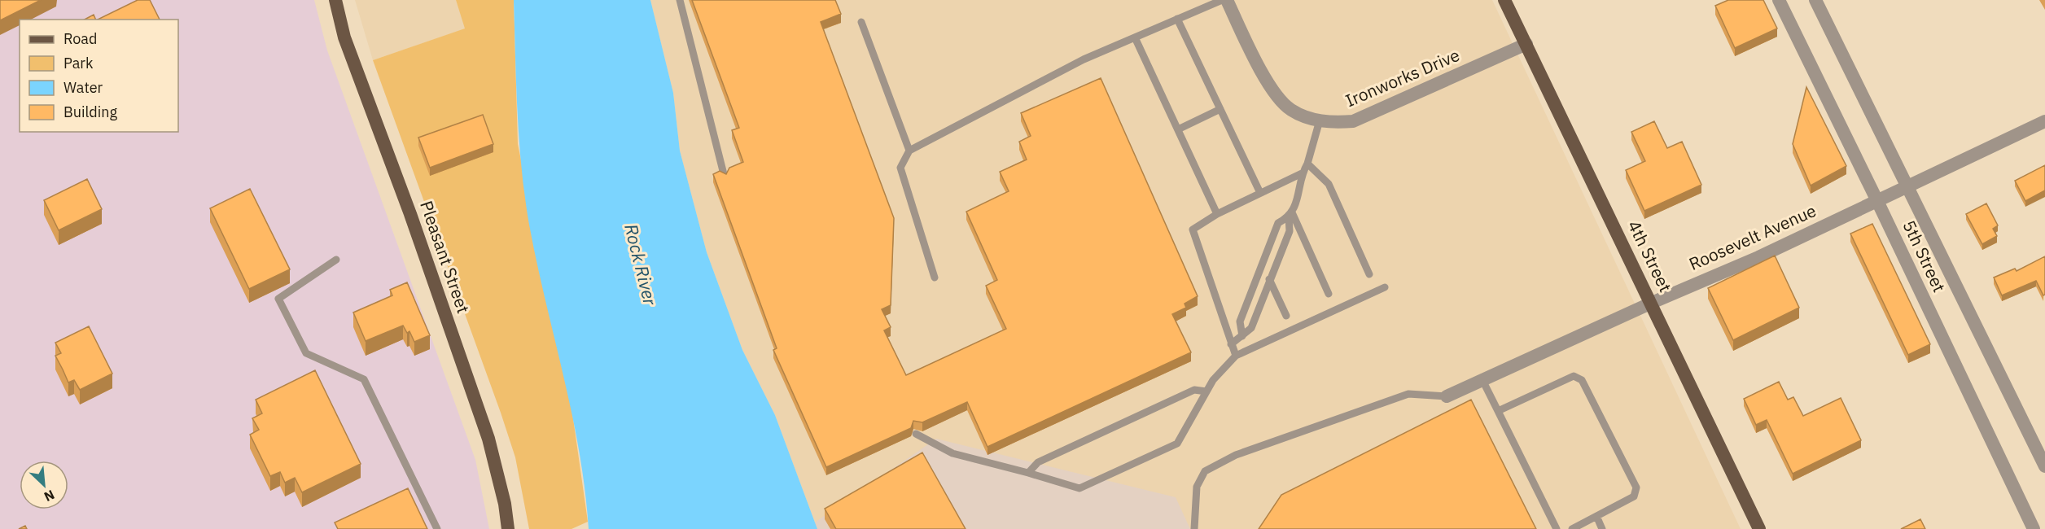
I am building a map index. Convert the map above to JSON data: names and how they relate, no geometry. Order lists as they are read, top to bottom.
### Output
{
  "streets": {
    "main road": ["4th Street", "Pleasant Street"],
    "street": ["Ironworks Drive", "Roosevelt Avenue", "5th Street"]
  },
  "crossings": [
    ["Ironworks Drive", "4th Street"],
    ["Roosevelt Avenue", "4th Street"],
    ["Roosevelt Avenue", "5th Street"]
  ],
  "water": ["Rock River"],
  "legend": [
    "Road",
    "Park",
    "Water",
    "Building"
  ],
  "north": "bottom right"
}
